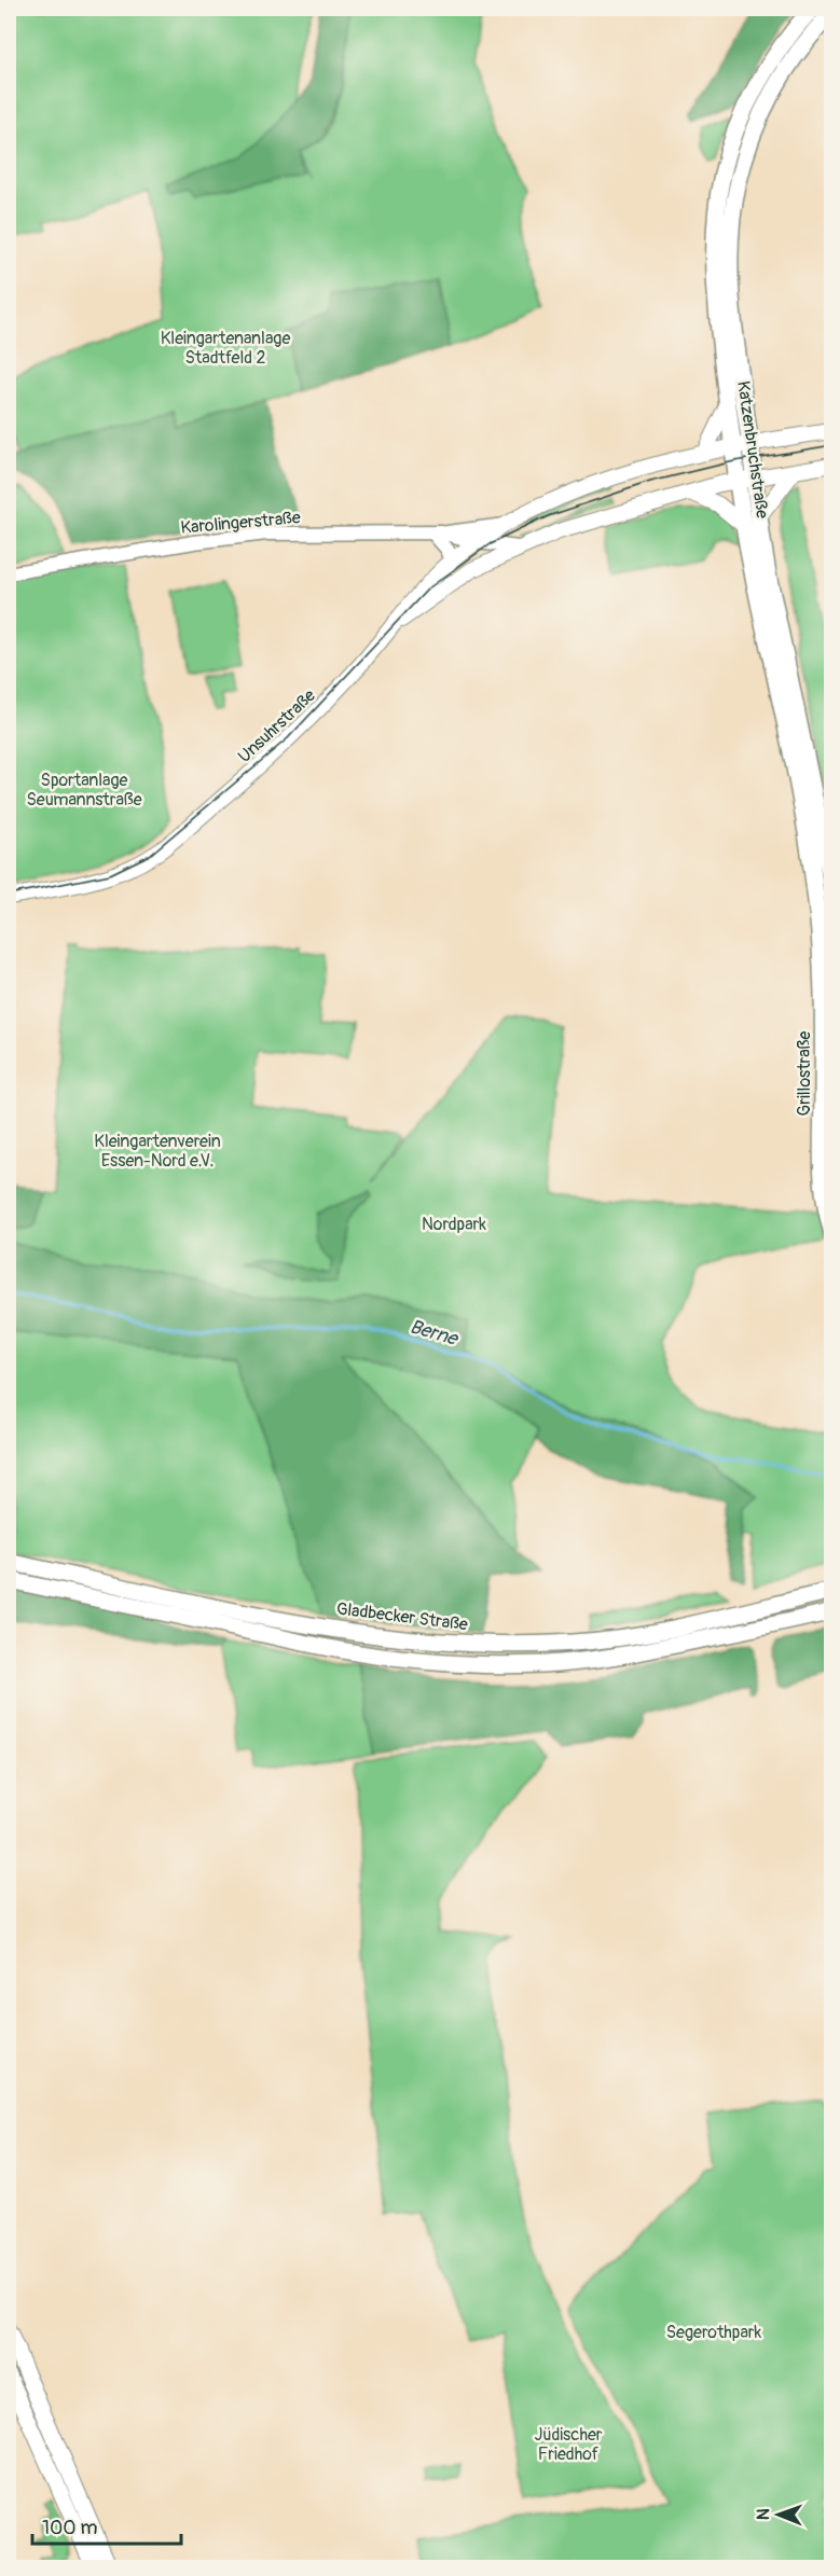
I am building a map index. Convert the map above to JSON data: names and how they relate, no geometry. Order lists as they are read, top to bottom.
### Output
{
  "streets": {
    "main road": [
      "Katzenbruchstraße",
      "Karolingerstraße",
      "Unsuhrstraße",
      "Grillostraße",
      "Gladbecker Straße"
    ]
  },
  "crossings": [
    ["Katzenbruchstraße", "Karolingerstraße"],
    ["Katzenbruchstraße", "Grillostraße"],
    ["Karolingerstraße", "Unsuhrstraße"]
  ],
  "water": ["Berne"],
  "parks": [
    "Kleingartenanlage Stadtfeld 2",
    "Sportanlage Seumannstraße",
    "Kleingartenverein Essen-Nord e.V.",
    "Nordpark",
    "Segerothpark",
    "Jüdischer Friedhof"
  ],
  "scale_bar": "100 m",
  "north": "left"
}
